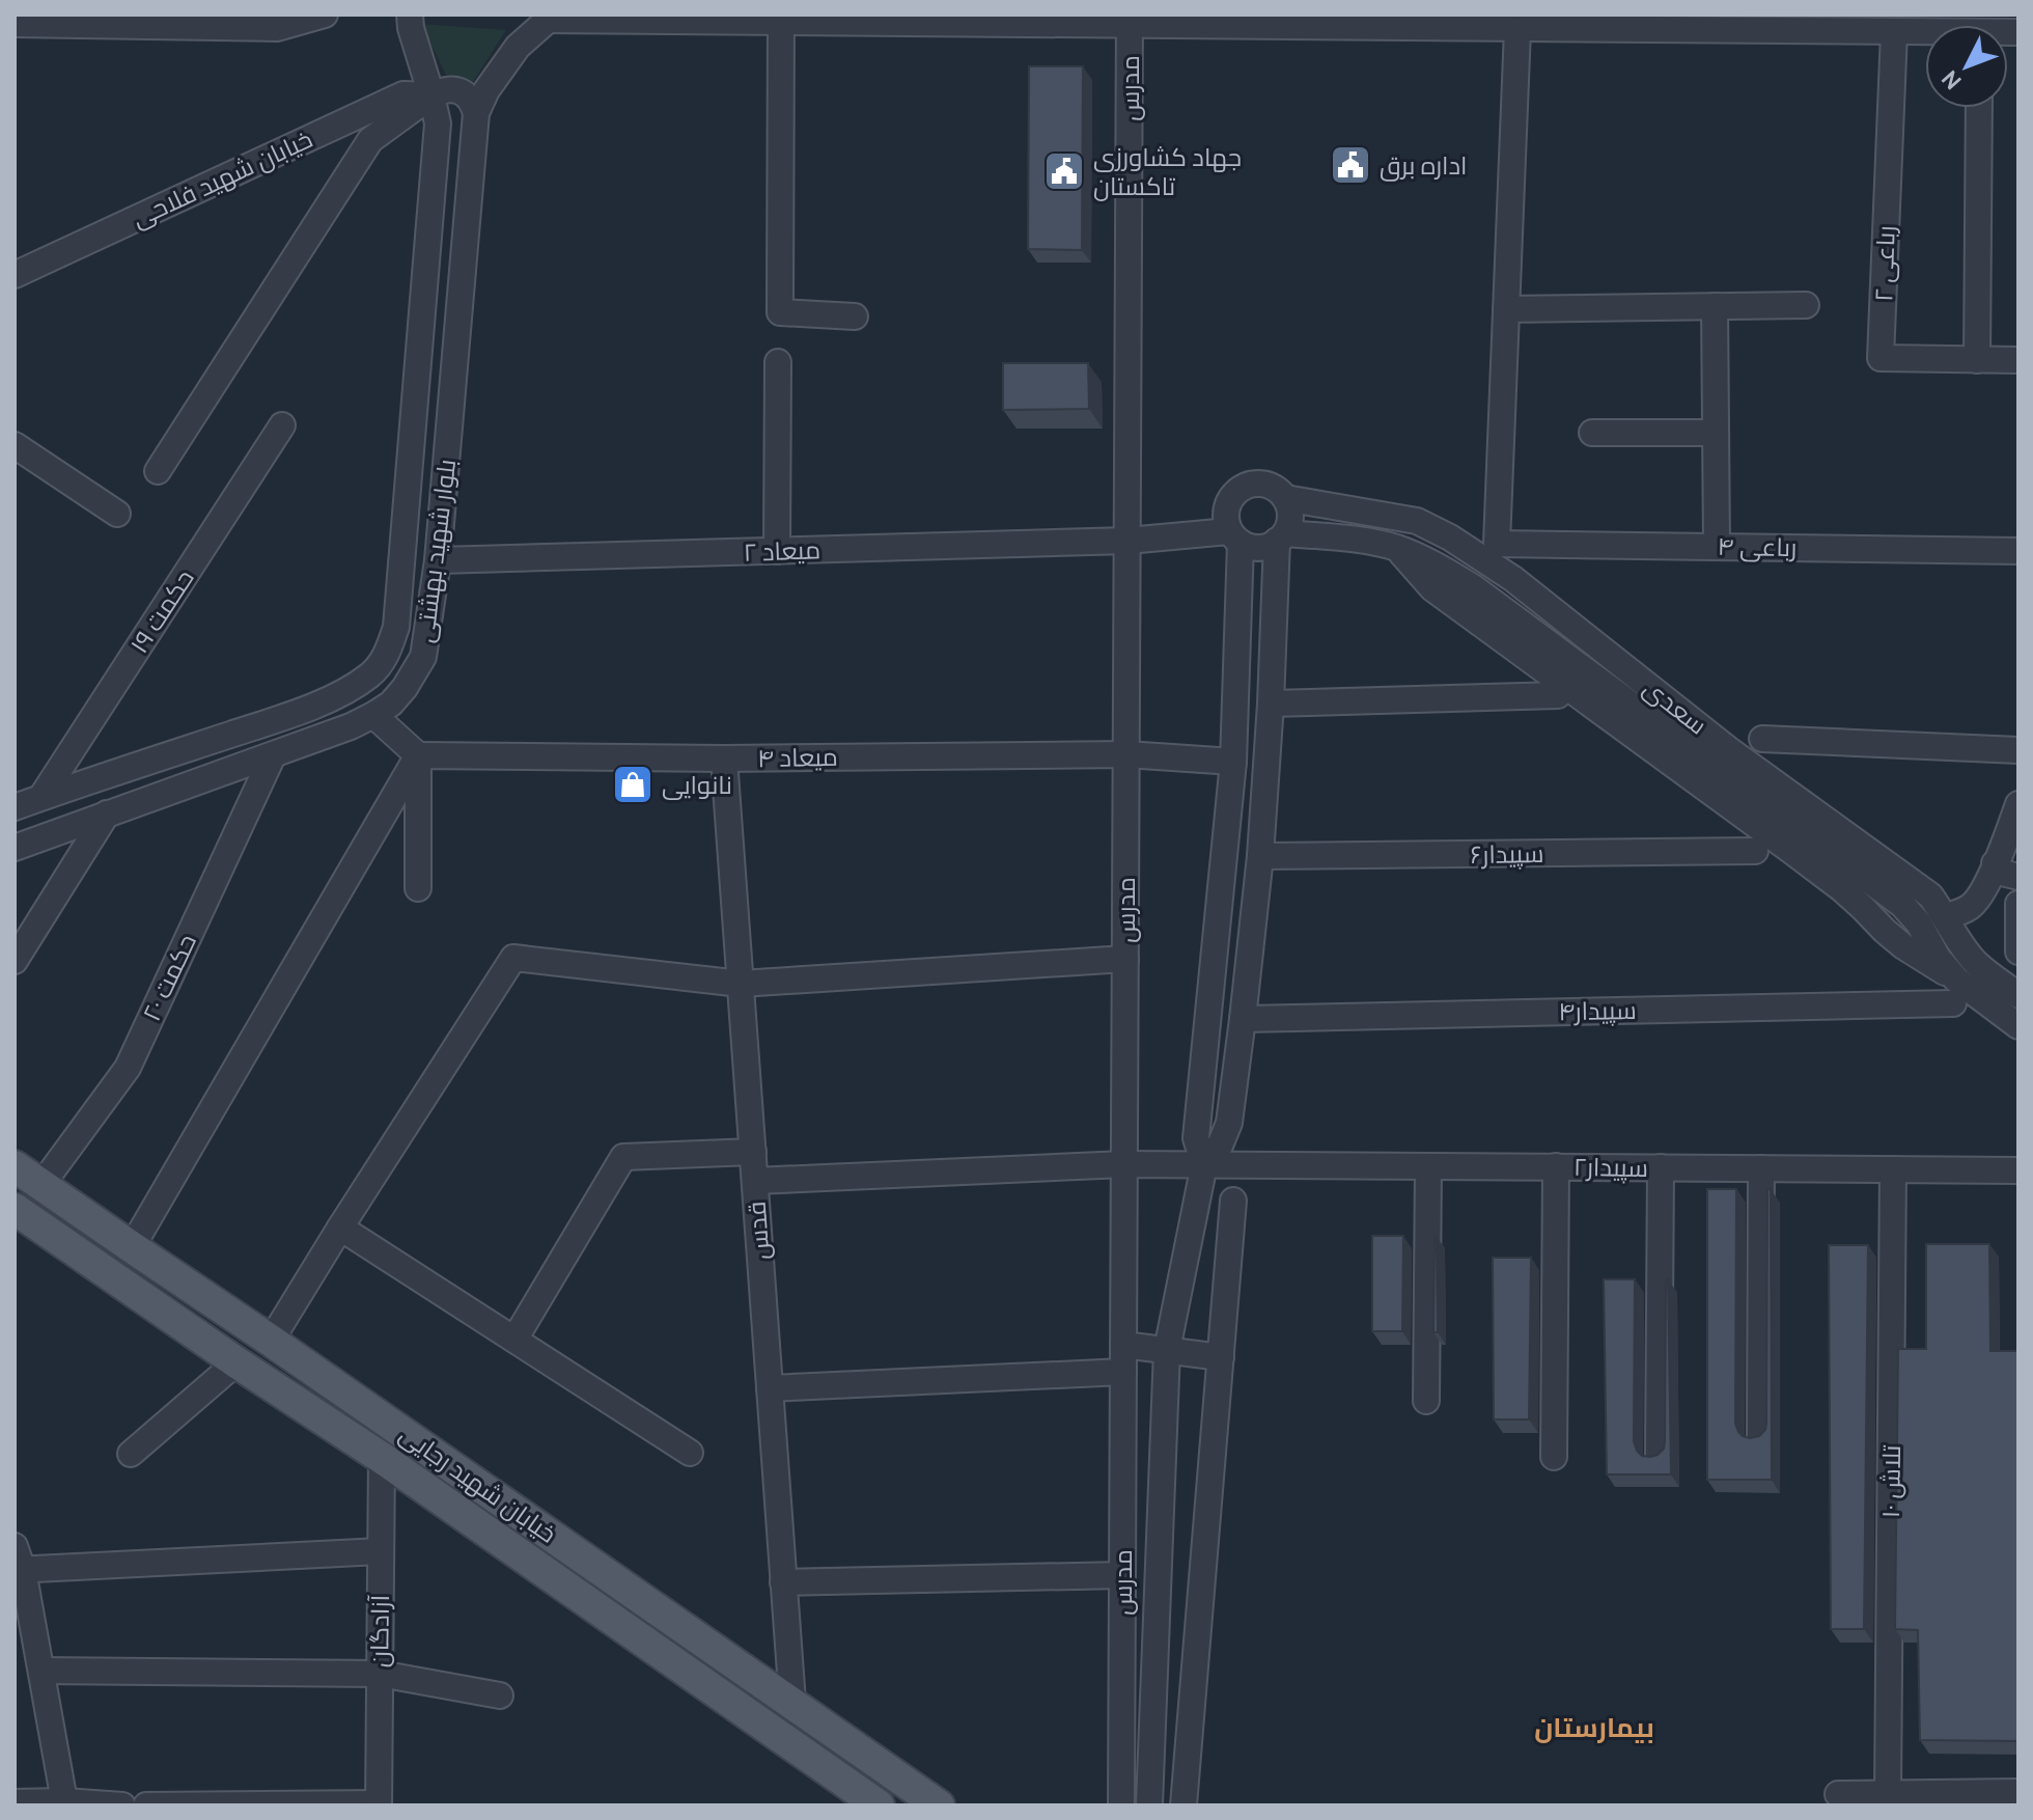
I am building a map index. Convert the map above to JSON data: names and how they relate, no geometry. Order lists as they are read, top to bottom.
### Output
{
  "streets": {
    "main road": ["خیابان شهید رجایی"],
    "street": [
      "مدرس",
      "خیابان شهید فلاحی",
      "رباعی ۲",
      "رباعی ۴",
      "بلوار شهید بهشتی",
      "میعاد ۲",
      "حکمت ۱۹",
      "سعدی",
      "میعاد ۴",
      "سپیدار۶",
      "حکمت ۲۰",
      "سپیدار۴",
      "سپیدار۲",
      "قدس",
      "تلاش ۱۰",
      "آزادگان"
    ]
  },
  "crossings": [
    ["مدرس", "میعاد ۲"],
    ["مدرس", "میعاد ۴"],
    ["مدرس", "سپیدار۲"],
    ["خیابان شهید فلاحی", "بلوار شهید بهشتی"],
    ["بلوار شهید بهشتی", "میعاد ۲"],
    ["بلوار شهید بهشتی", "حکمت ۱۹"],
    ["بلوار شهید بهشتی", "حکمت ۲۰"],
    ["سعدی", "سپیدار۴"],
    ["میعاد ۴", "قدس"],
    ["حکمت ۲۰", "خیابان شهید رجایی"],
    ["سپیدار۲", "قدس"],
    ["سپیدار۲", "تلاش ۱۰"],
    ["قدس", "خیابان شهید رجایی"],
    ["خیابان شهید رجایی", "آزادگان"]
  ],
  "districts": ["بیمارستان"],
  "places": {
    "public building": ["اداره برق", "جهاد کشاورزی تاکستان"],
    "shop": ["نانوایی"]
  },
  "north": "bottom left"
}
